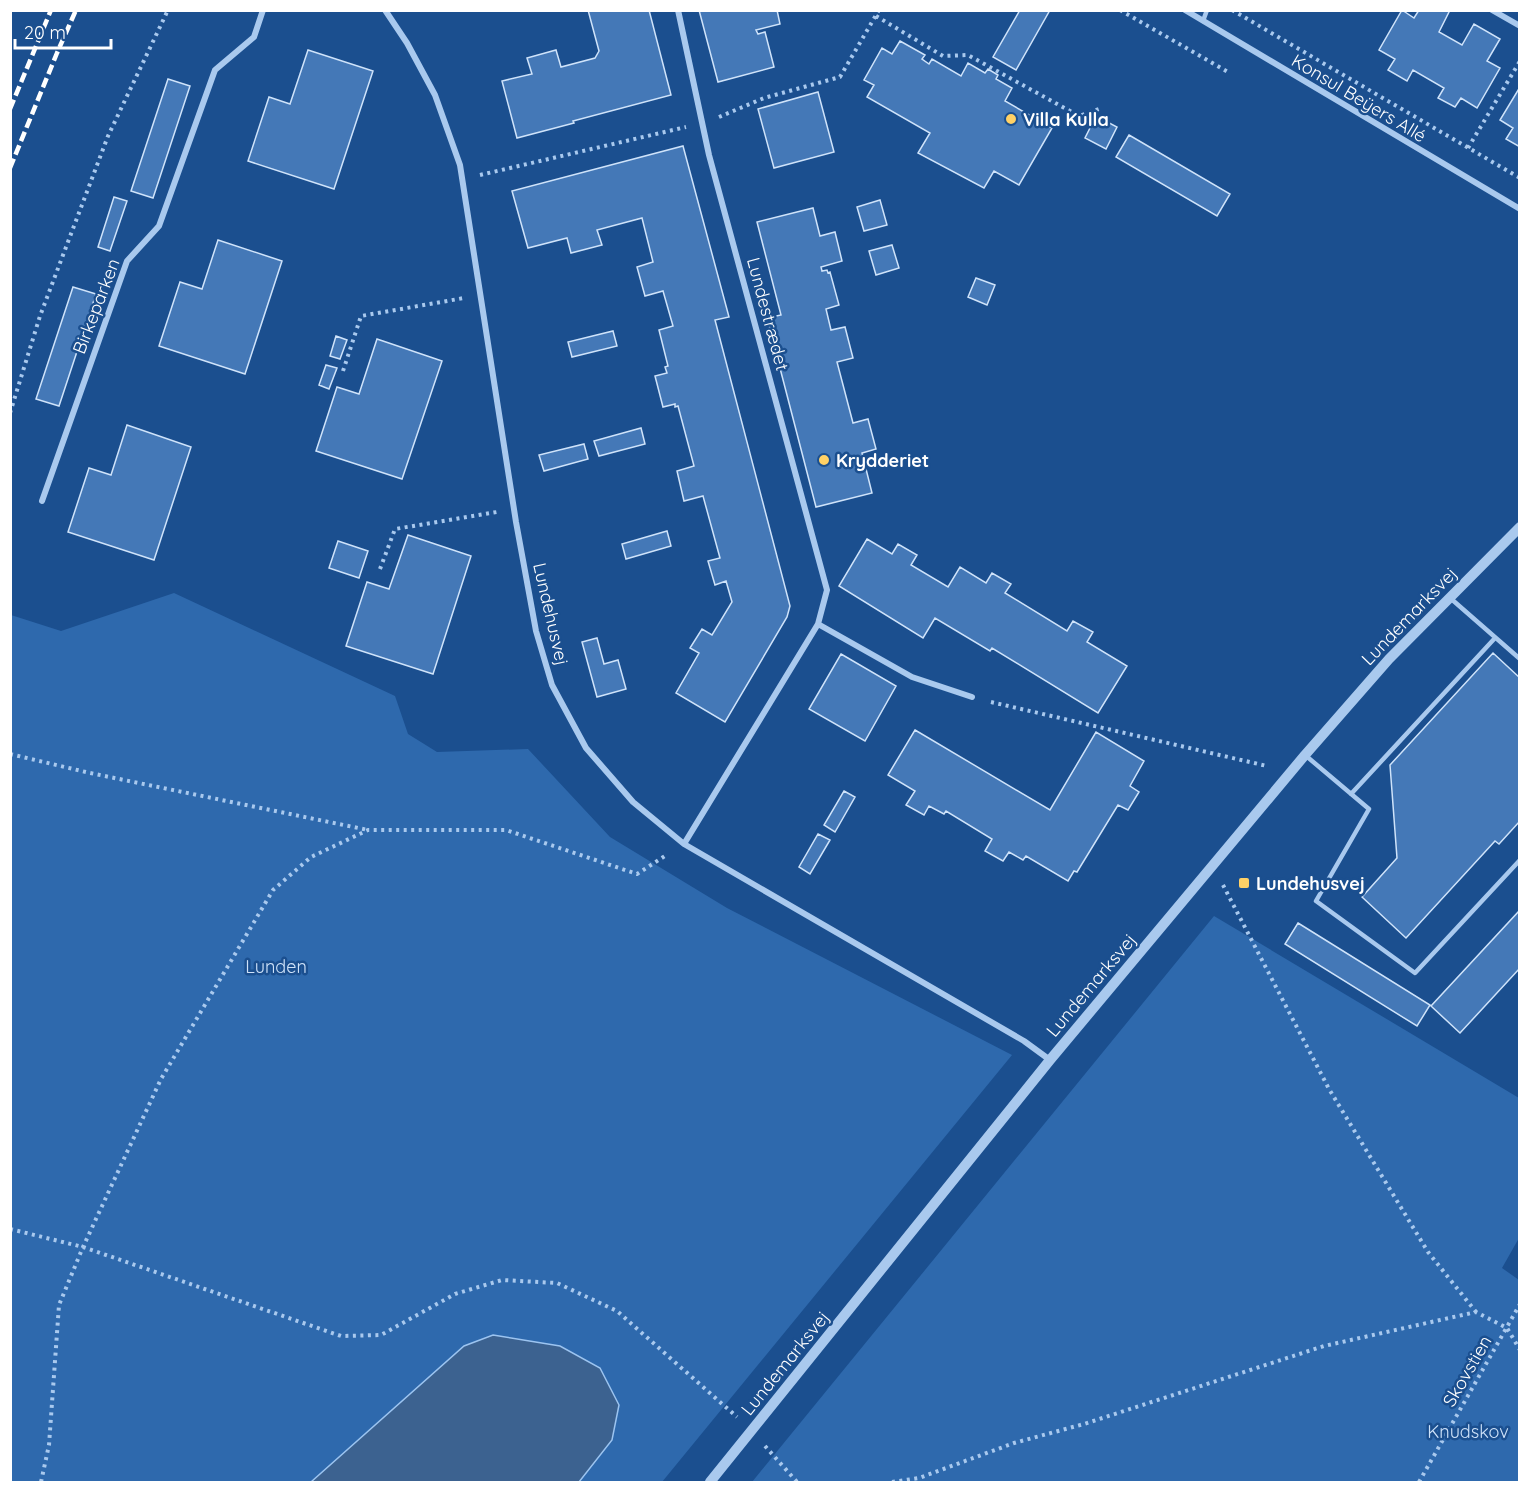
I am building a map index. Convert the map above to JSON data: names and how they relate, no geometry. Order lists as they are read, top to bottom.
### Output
{
  "streets": {
    "street": [
      "Konsul Beÿers Allé",
      "Birkeparken",
      "Lundestrædet",
      "Lundehusvej",
      "Lundemarksvej"
    ],
    "path": ["Skovstien"]
  },
  "crossings": [
    ["Lundestrædet", "Lundehusvej"],
    ["Lundehusvej", "Lundemarksvej"]
  ],
  "parks": ["Lunden", "Knudskov"],
  "places": {
    "other": ["Villa Kulla", "Krydderiet"],
    "transit": ["Lundehusvej"]
  },
  "scale_bar": "20 m"
}
